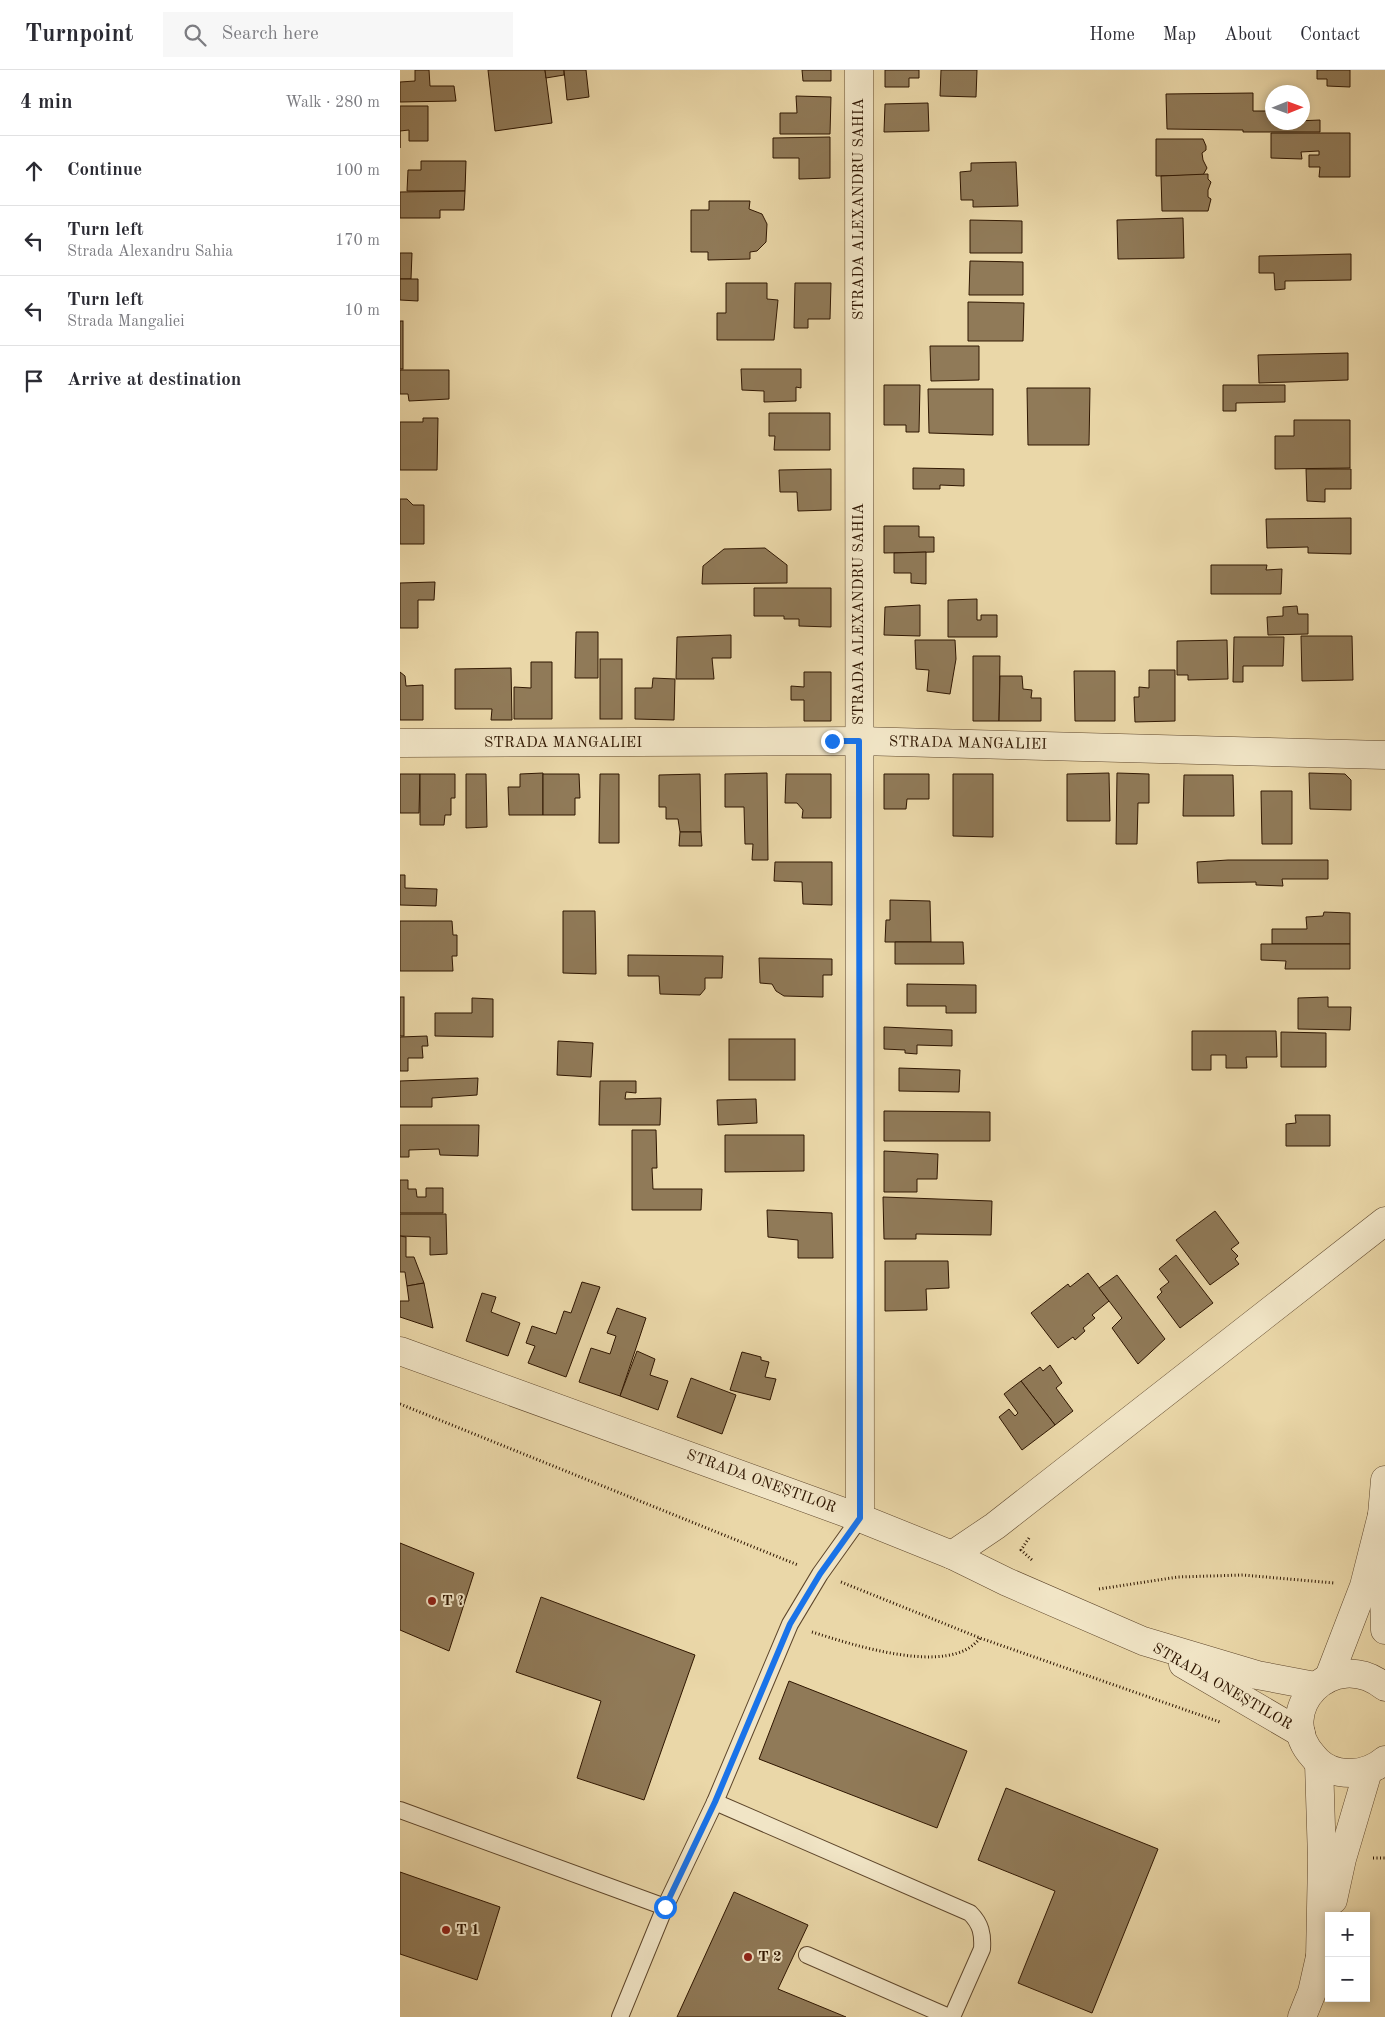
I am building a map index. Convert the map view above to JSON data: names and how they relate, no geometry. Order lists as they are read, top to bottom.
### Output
{
  "streets": {
    "street": ["STRADA ALEXANDRU SAHIA", "STRADA MANGALIEI", "STRADA ONEȘTILOR"]
  },
  "crossings": [
    ["STRADA ALEXANDRU SAHIA", "STRADA MANGALIEI"],
    ["STRADA ALEXANDRU SAHIA", "STRADA ONEȘTILOR"]
  ],
  "places": ["T ?", "T 1", "T 2"],
  "north": "right",
  "page": {
    "header": "Turnpoint",
    "search": "Search here",
    "nav": [
      "Home",
      "Map",
      "About",
      "Contact"
    ],
    "heading": ["4 min", "Walk · 280 m"],
    "list": [
      ["Continue", "100 m"],
      ["Turn left", "Strada Alexandru Sahia", "170 m"],
      ["Turn left", "Strada Mangaliei", "10 m"],
      "Arrive at destination"
    ],
    "map_buttons": ["+", "−"]
  }
}
